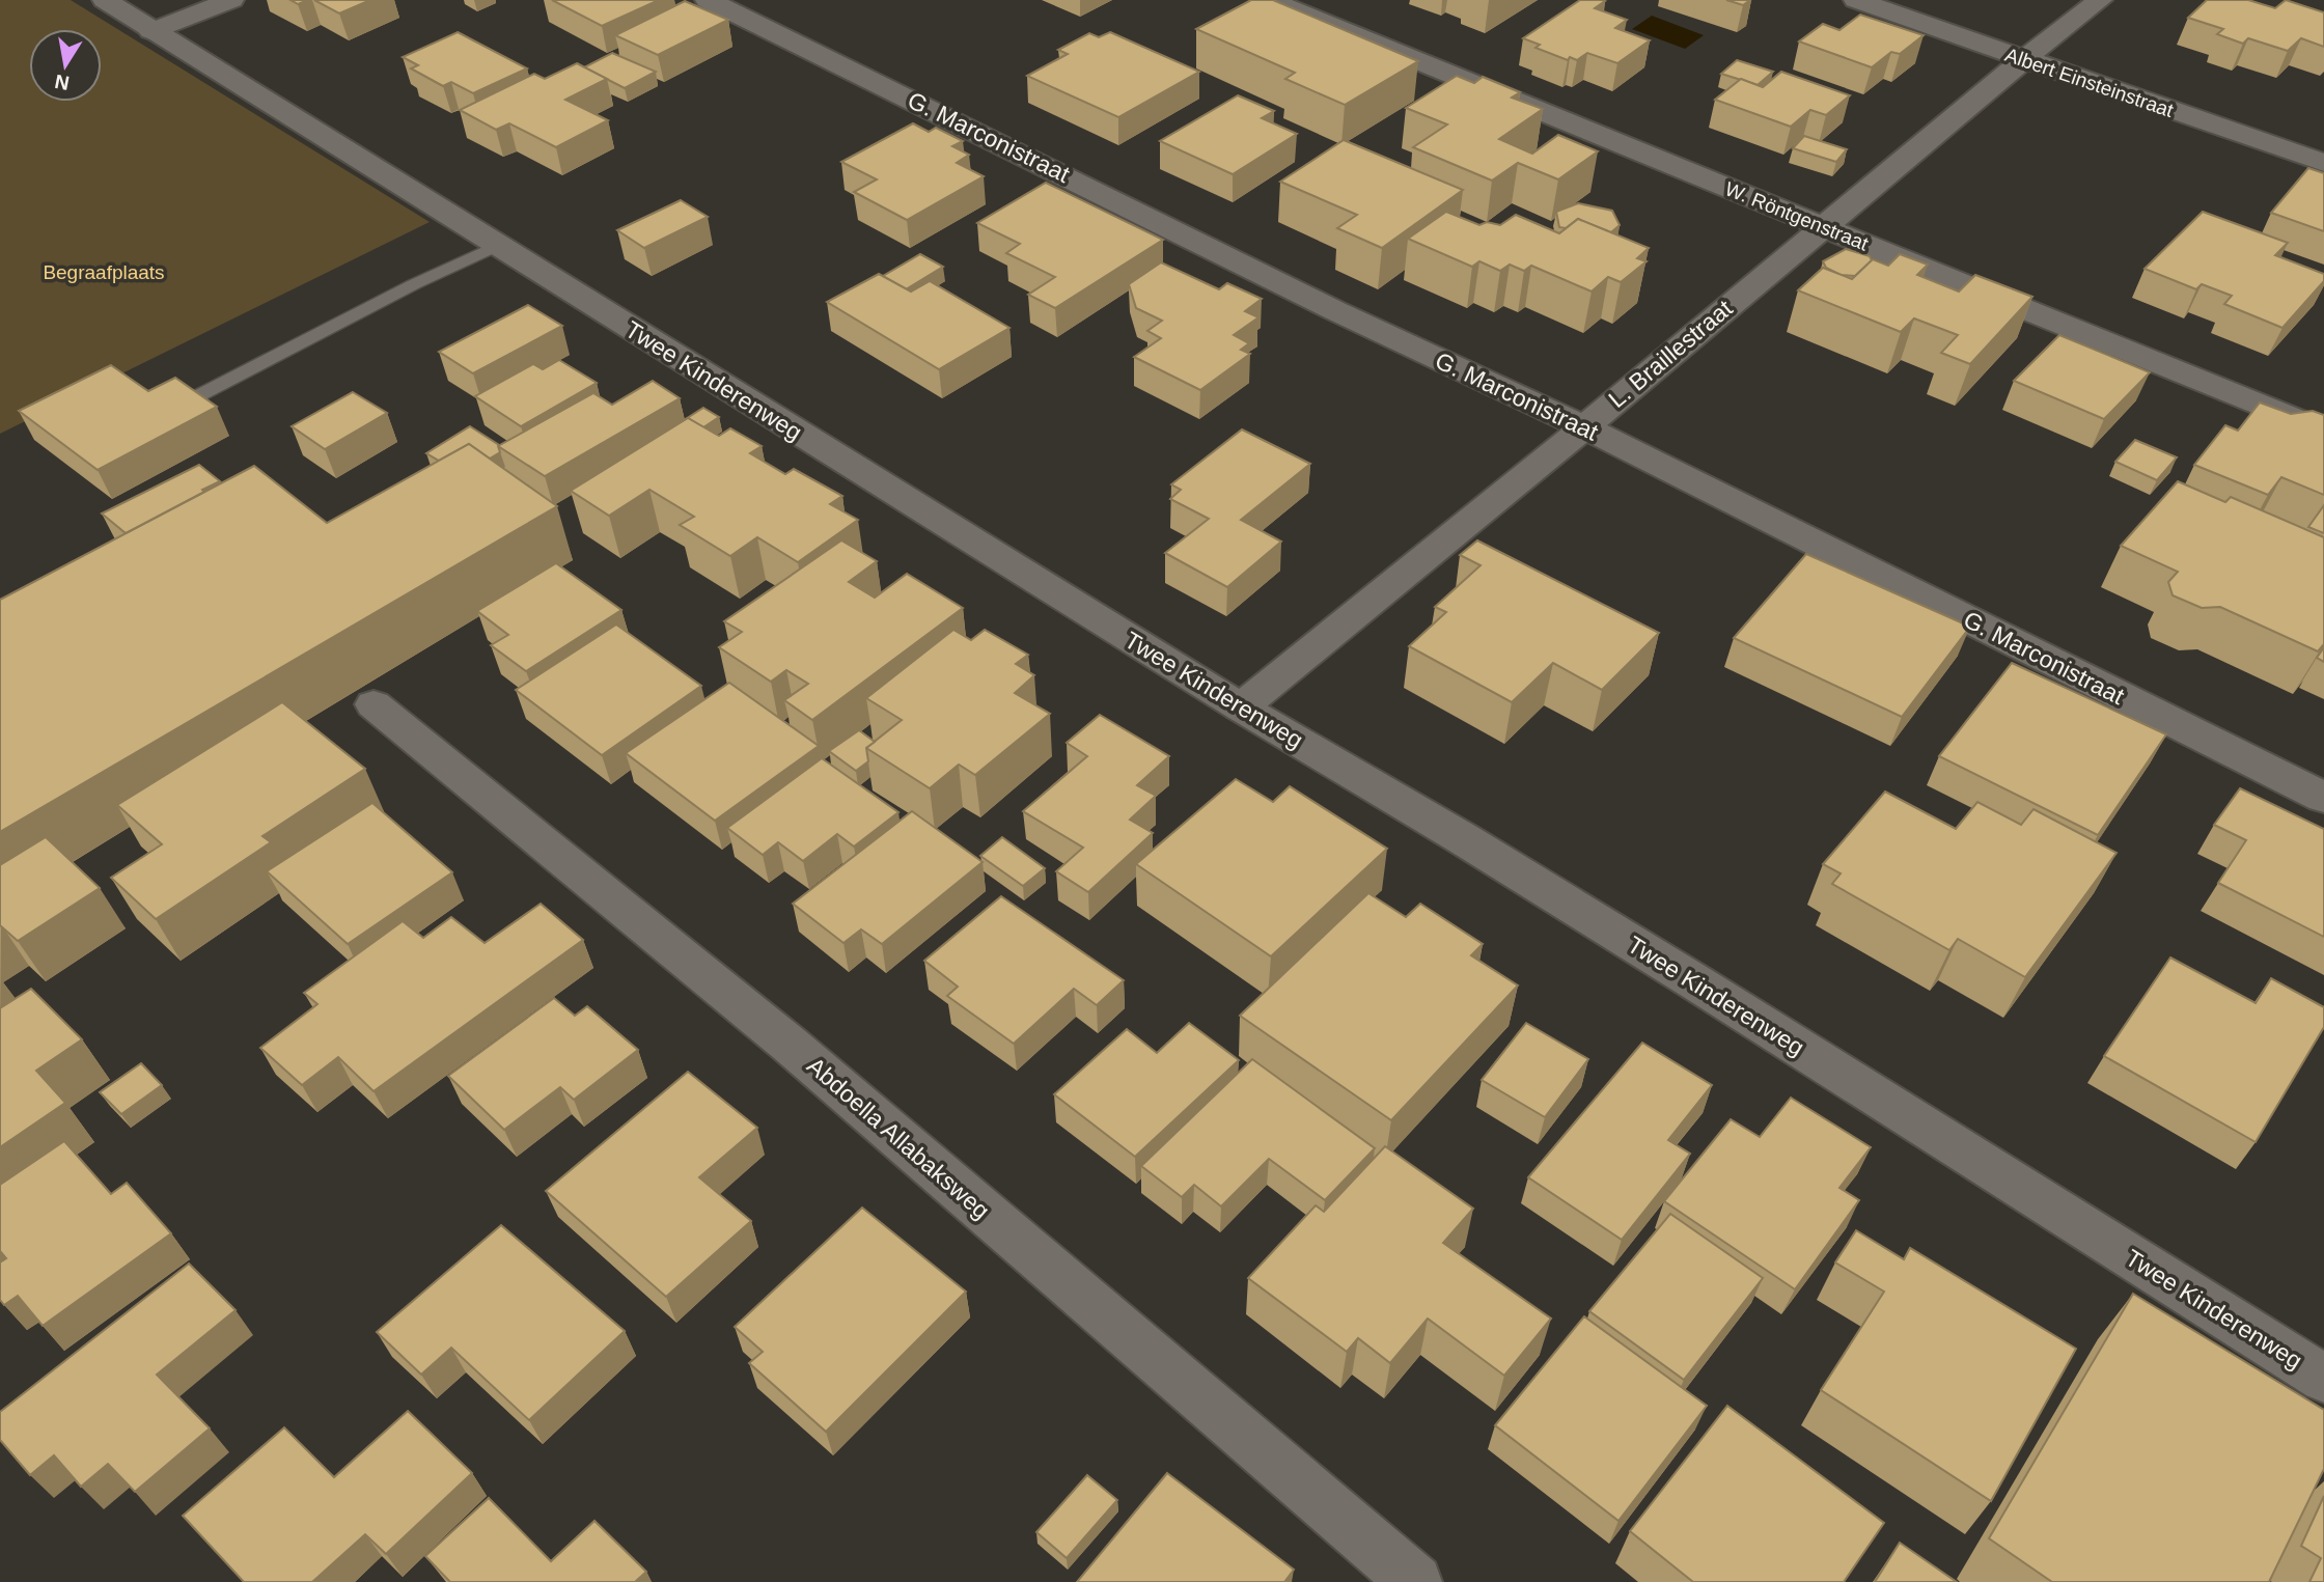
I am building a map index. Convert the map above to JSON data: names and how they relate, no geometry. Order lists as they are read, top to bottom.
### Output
{
  "streets": {
    "street": [
      "Albert Einsteinstraat",
      "G. Marconistraat",
      "W. Röntgenstraat",
      "L. Braillestraat",
      "Twee Kinderenweg",
      "Abdoella Allabaksweg"
    ]
  },
  "crossings": [
    ["Albert Einsteinstraat", "L. Braillestraat"],
    ["G. Marconistraat", "L. Braillestraat"],
    ["W. Röntgenstraat", "L. Braillestraat"],
    ["L. Braillestraat", "Twee Kinderenweg"]
  ],
  "parks": ["Begraafplaats"],
  "north": "bottom"
}
